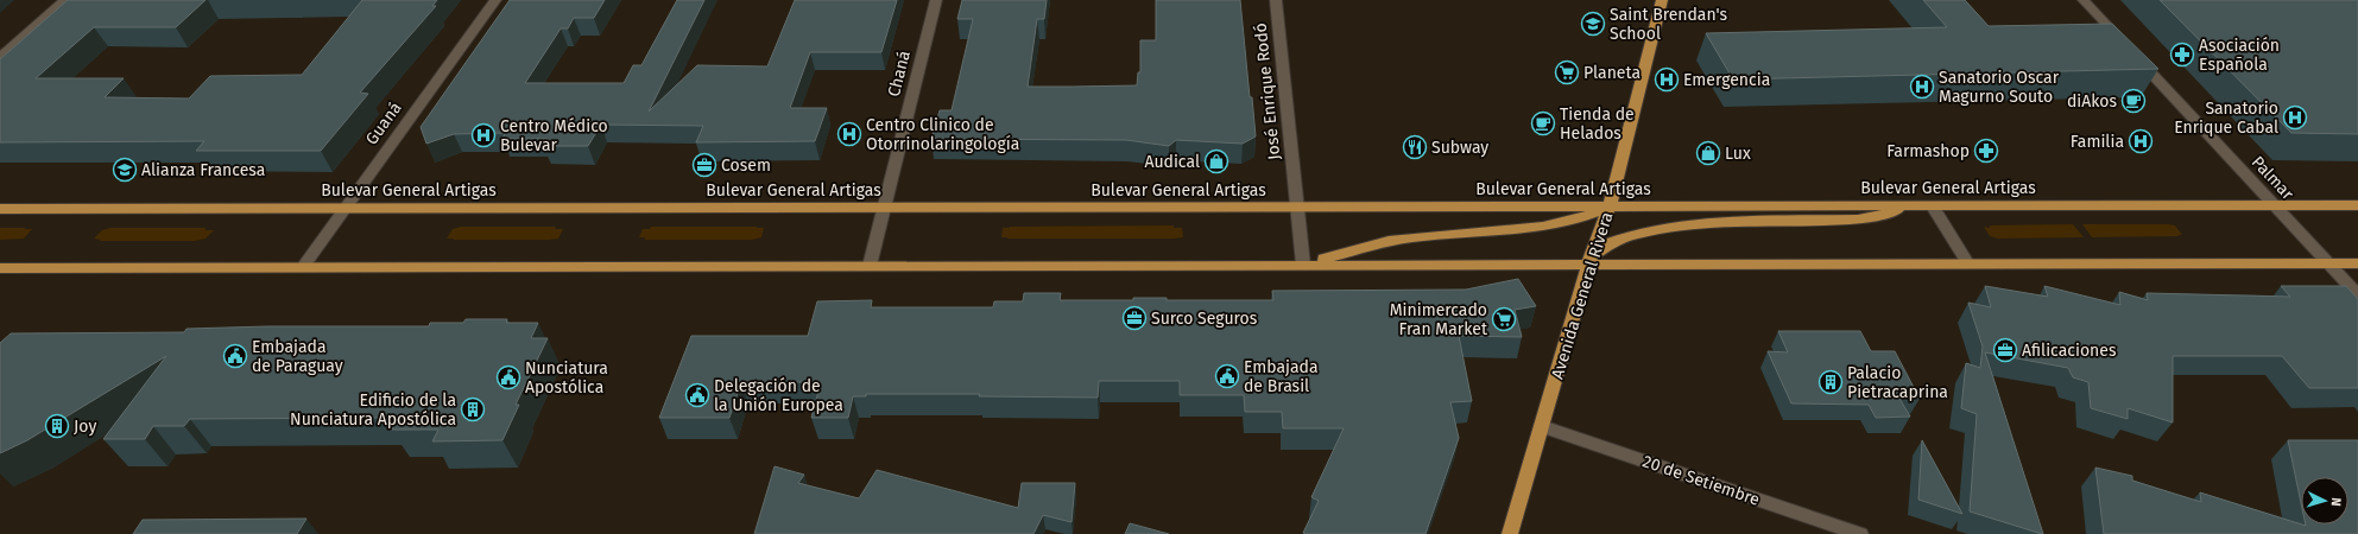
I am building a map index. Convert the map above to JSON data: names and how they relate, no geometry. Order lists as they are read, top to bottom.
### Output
{
  "streets": {
    "main road": ["Bulevar General Artigas", "Avenida General Rivera"],
    "street": [
      "Chaná",
      "José Enrique Rodó",
      "Guaná",
      "Palmar",
      "20 de Setiembre"
    ]
  },
  "crossings": [
    ["Chaná", "Bulevar General Artigas"],
    ["José Enrique Rodó", "Bulevar General Artigas"],
    ["Guaná", "Bulevar General Artigas"],
    ["Palmar", "Bulevar General Artigas"],
    ["Bulevar General Artigas", "Avenida General Rivera"],
    ["Avenida General Rivera", "20 de Setiembre"]
  ],
  "places": {
    "school or university": ["Saint Brendan's School", "Alianza Francesa"],
    "pharmacy": ["Asociación Española", "Farmashop"],
    "supermarket": ["Planeta", "Minimercado Fran Market"],
    "hospital": [
      "Emergencia",
      "Sanatorio Oscar Magurno Souto",
      "Sanatorio Enrique Cabal",
      "Centro Clinico de Otorrinolaringología",
      "Centro Médico Bulevar",
      "Familia"
    ],
    "cafe": ["diAkos", "Tienda de Helados"],
    "restaurant": ["Subway"],
    "shop": ["Lux", "Audical"],
    "office": ["Cosem", "Surco Seguros", "Afilicaciones"],
    "public building": [
      "Embajada de Paraguay",
      "Embajada de Brasil",
      "Nunciatura Apostólica",
      "Delegación de la Unión Europea"
    ],
    "building": ["Palacio Pietracaprina", "Edificio de la Nunciatura Apostólica", "Joy"]
  },
  "north": "right"
}
